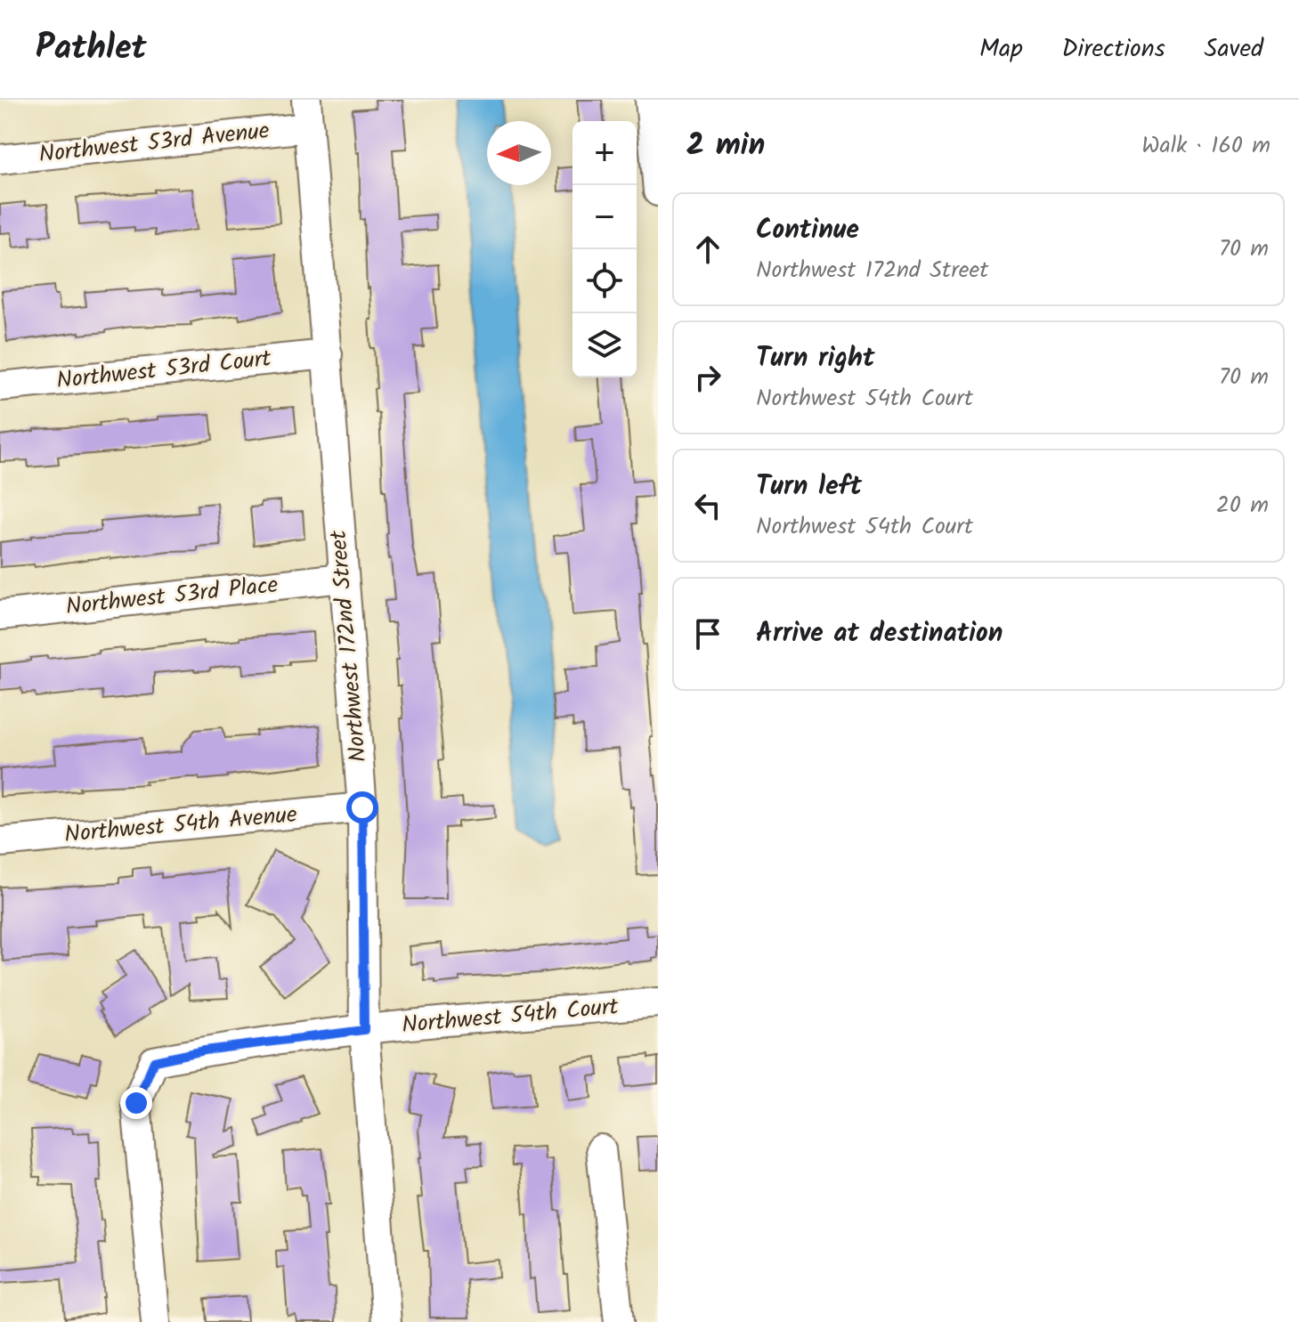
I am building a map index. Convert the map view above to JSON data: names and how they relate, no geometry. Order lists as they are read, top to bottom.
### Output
{
  "streets": {
    "street": [
      "Northwest 53rd Avenue",
      "Northwest 53rd Court",
      "Northwest 53rd Place",
      "Northwest 172nd Street",
      "Northwest 54th Avenue",
      "Northwest 54th Court"
    ]
  },
  "crossings": [
    ["Northwest 53rd Avenue", "Northwest 172nd Street"],
    ["Northwest 53rd Court", "Northwest 172nd Street"],
    ["Northwest 53rd Place", "Northwest 172nd Street"],
    ["Northwest 172nd Street", "Northwest 54th Avenue"],
    ["Northwest 172nd Street", "Northwest 54th Court"]
  ],
  "north": "left",
  "page": {
    "header": "Pathlet",
    "nav": ["Map", "Directions", "Saved"],
    "heading": ["2 min", "Walk · 160 m"],
    "map_buttons": ["+", "−"],
    "list": [
      ["Continue", "Northwest 172nd Street", "70 m"],
      ["Turn right", "Northwest 54th Court", "70 m"],
      ["Turn left", "Northwest 54th Court", "20 m"],
      "Arrive at destination"
    ]
  }
}
